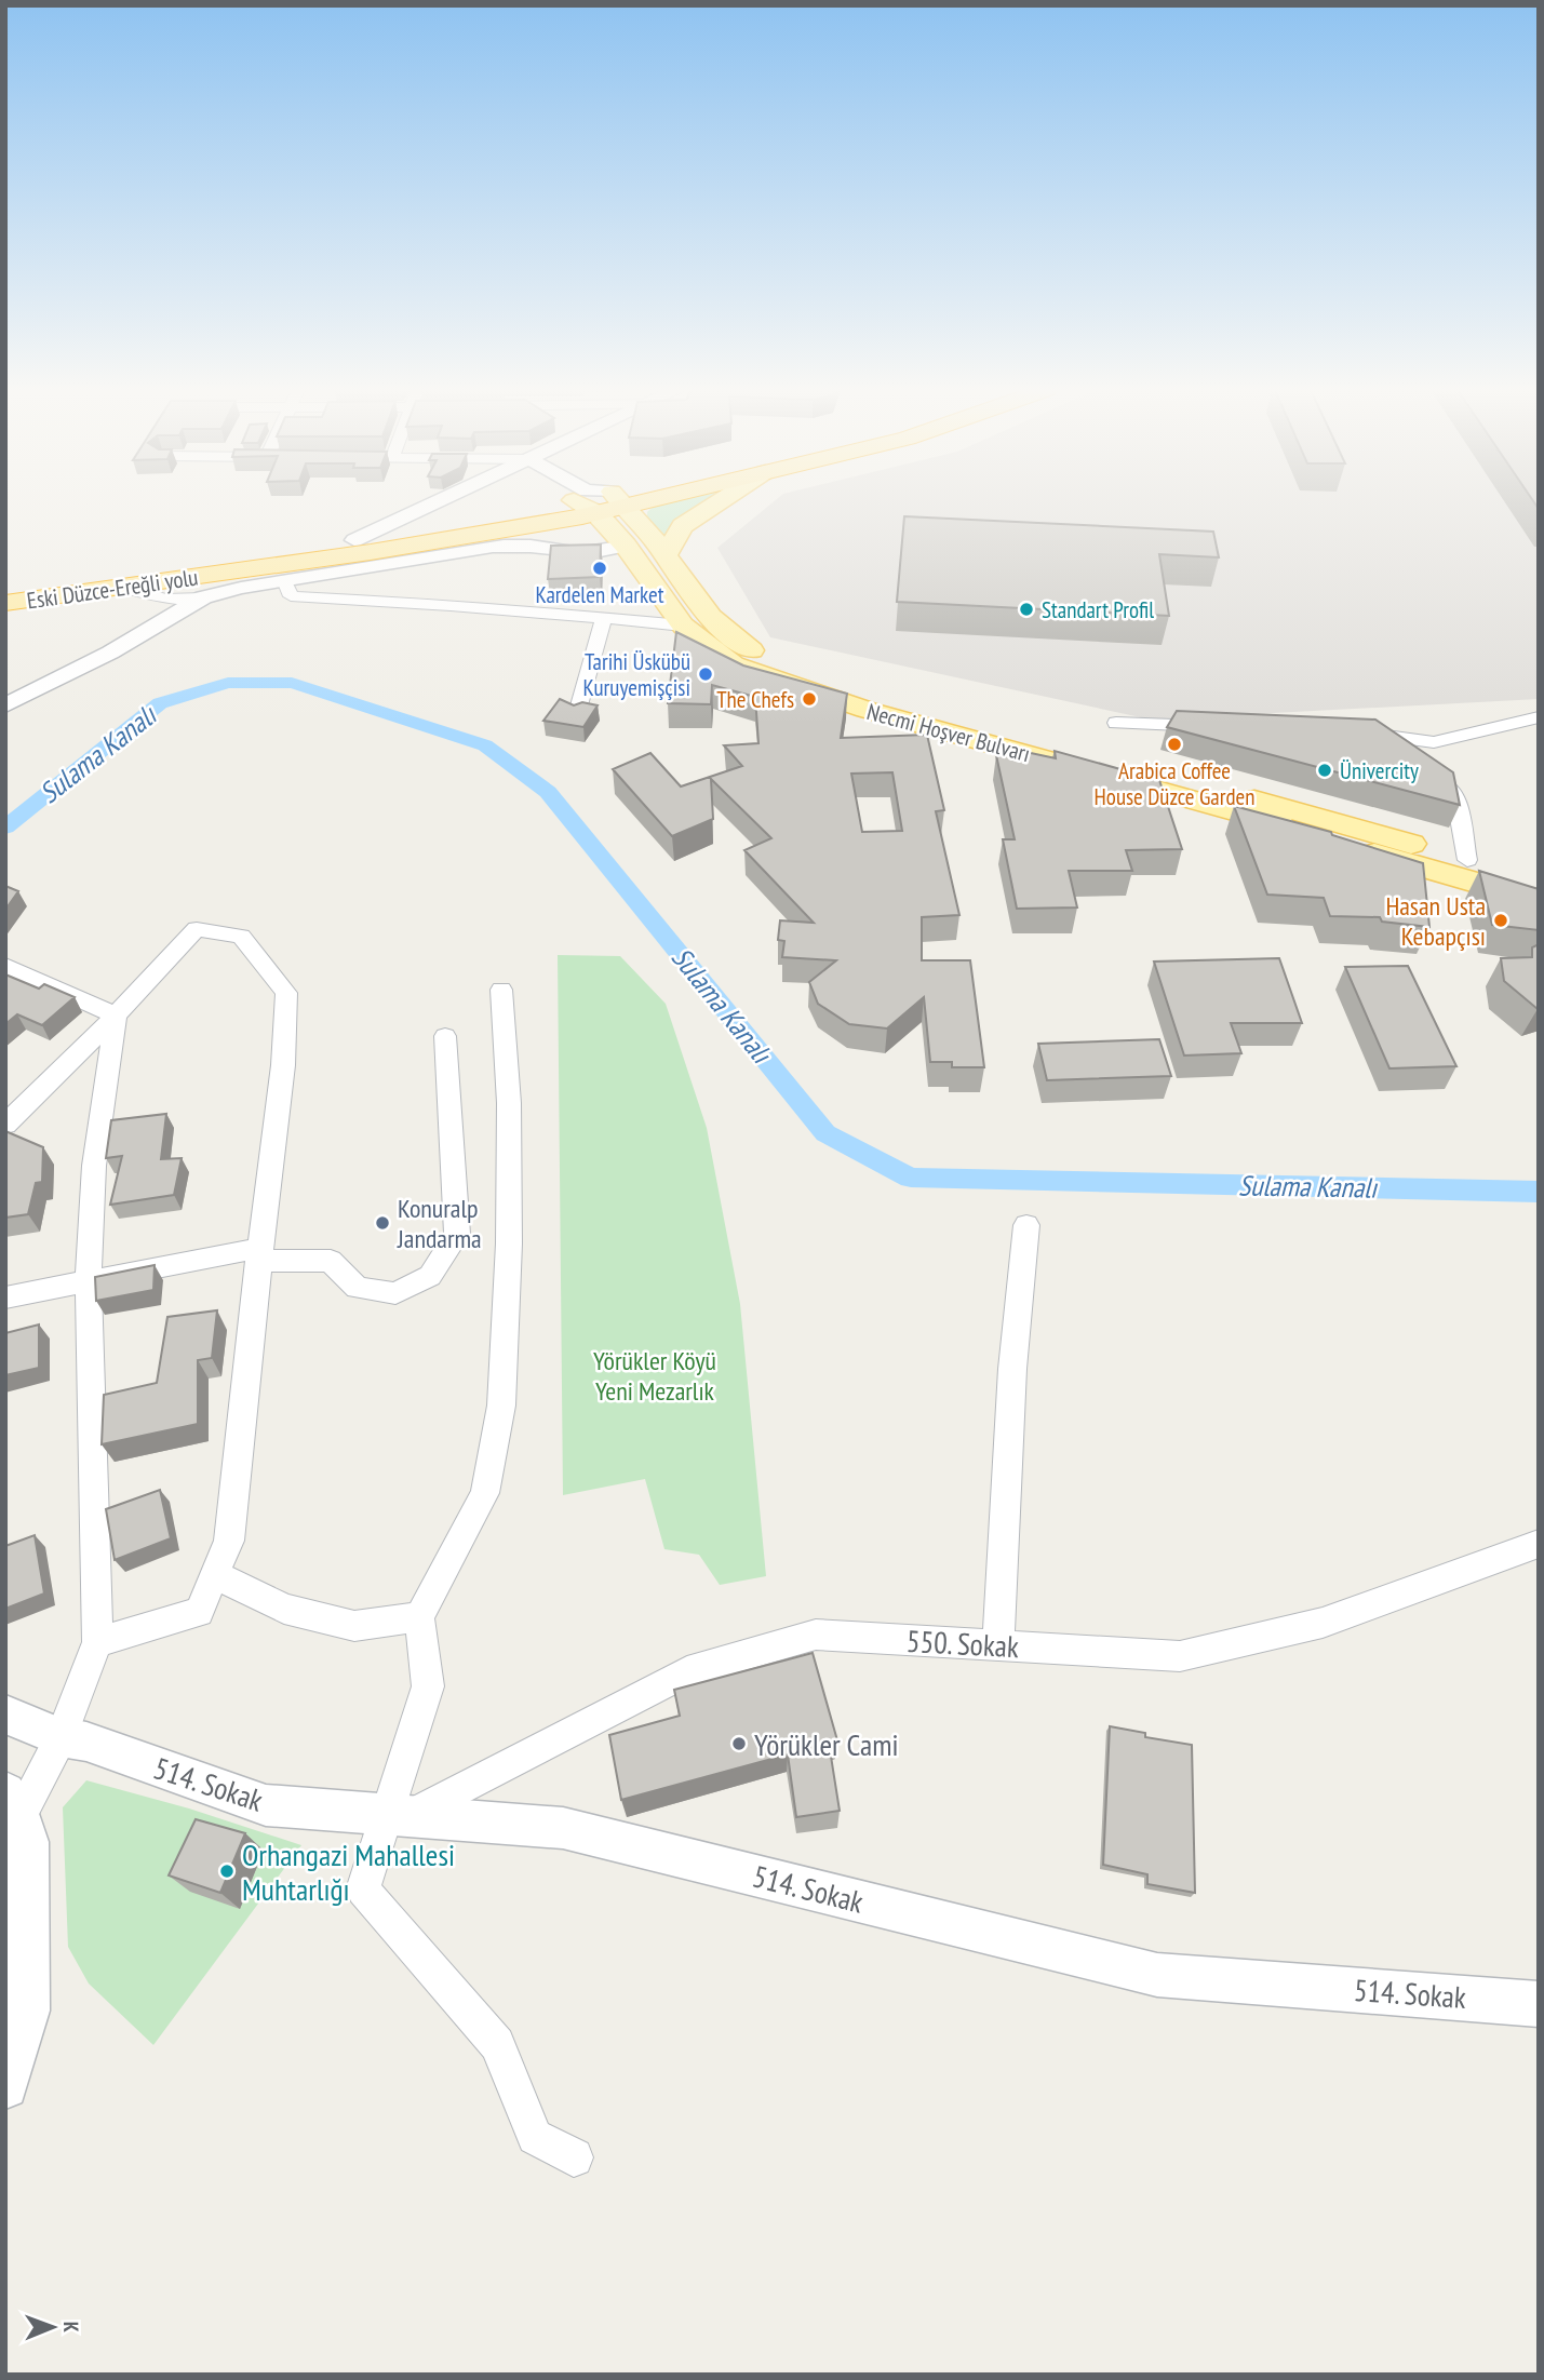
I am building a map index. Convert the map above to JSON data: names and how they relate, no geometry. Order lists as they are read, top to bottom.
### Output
{
  "streets": {
    "highway": ["Eski Düzce-Ereğli yolu"],
    "main road": ["Necmi Hoşver Bulvarı"],
    "street": ["550. Sokak", "514. Sokak"]
  },
  "crossings": [
    ["550. Sokak", "514. Sokak"]
  ],
  "water": ["Sulama Kanalı"],
  "parks": ["Yörükler Köyü Yeni Mezarlık"],
  "places": [
    "Kardelen Market",
    "Standart Profil",
    "Tarihi Üskübü Kuruyemişçisi",
    "The Chefs",
    "Arabica Coffee House Düzce Garden",
    "Ünivercity",
    "Hasan Usta Kebapçısı",
    "Konuralp Jandarma",
    "Yörükler Cami",
    "Orhangazi Mahallesi Muhtarlığı"
  ],
  "north": "right"
}
